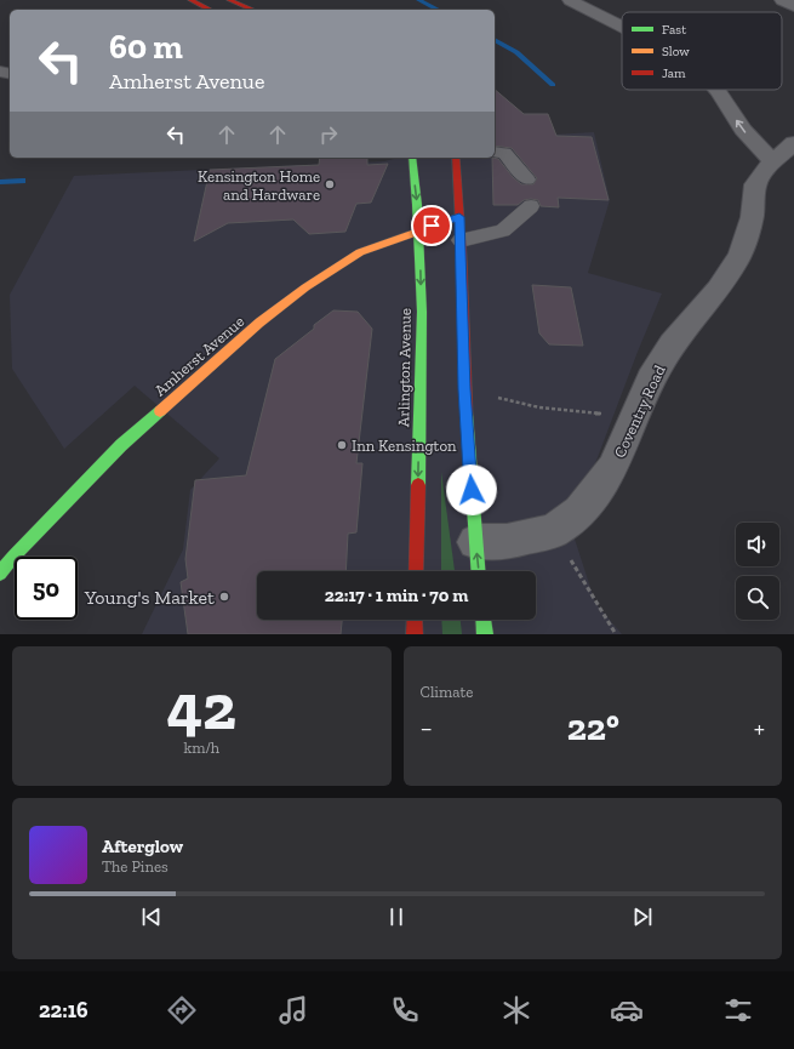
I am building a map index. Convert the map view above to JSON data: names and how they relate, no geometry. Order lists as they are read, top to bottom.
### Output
{
  "streets": {
    "main road": ["Amherst Avenue", "Arlington Avenue"],
    "street": ["Coventry Road"]
  },
  "crossings": [
    ["Amherst Avenue", "Arlington Avenue"]
  ],
  "places": ["Kensington Home and Hardware", "Inn Kensington", "Young's Market"],
  "legend": ["Fast", "Slow", "Jam"],
  "page": {
    "turn": ["60 m", "Amherst Avenue"],
    "limit": "50",
    "trip": "22:17 · 1 min · 70 m",
    "tile": [
      ["42", "km/h"],
      "Climate"
    ],
    "heat": ["−", "22°", "+"],
    "song": ["Afterglow", "The Pines"],
    "tabs": "22:16"
  }
}
